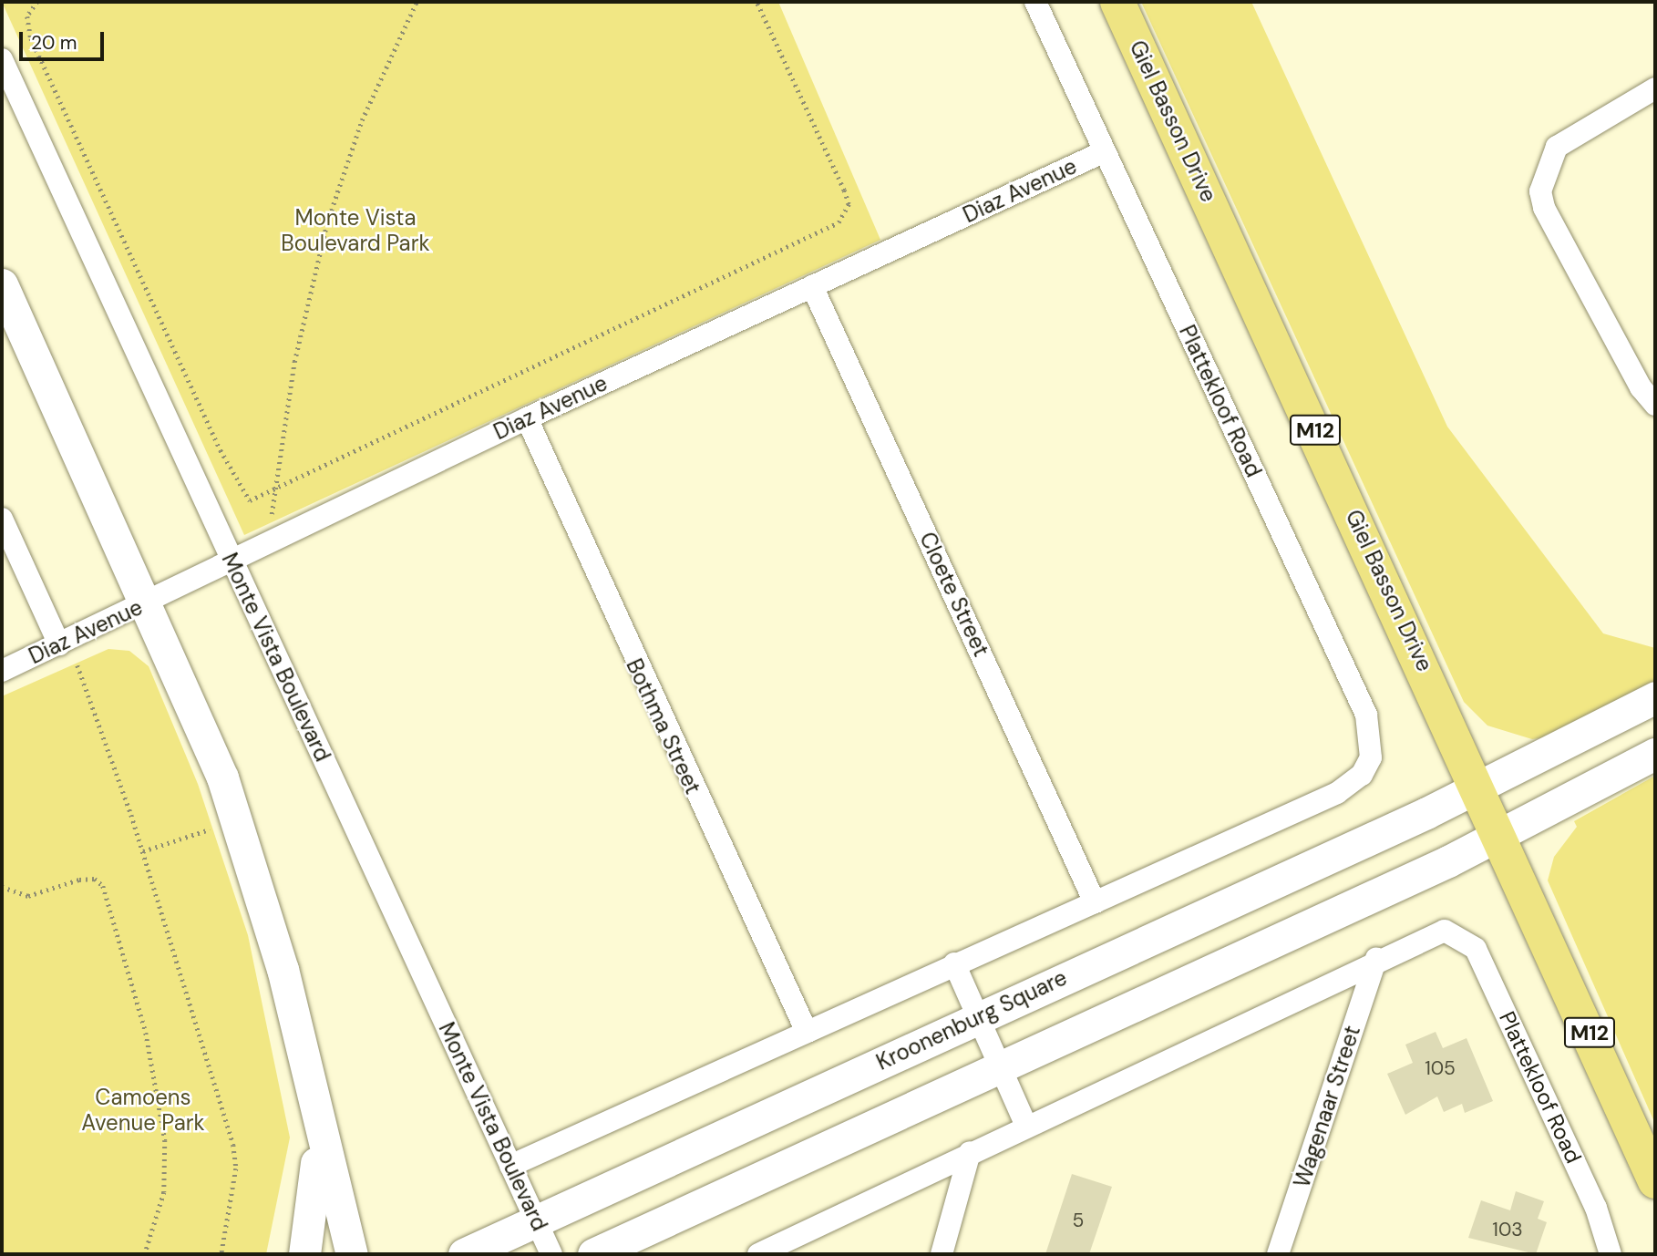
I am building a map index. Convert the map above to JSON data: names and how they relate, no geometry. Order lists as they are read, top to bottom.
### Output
{
  "streets": {
    "main road": ["Giel Basson Drive", "M12"],
    "street": [
      "Diaz Avenue",
      "Plattekloof Road",
      "Cloete Street",
      "Monte Vista Boulevard",
      "Bothma Street",
      "Kroonenburg Square",
      "Wagenaar Street"
    ]
  },
  "crossings": [
    ["Giel Basson Drive", "Kroonenburg Square"],
    ["Diaz Avenue", "Plattekloof Road"],
    ["Diaz Avenue", "Cloete Street"],
    ["Diaz Avenue", "Monte Vista Boulevard"],
    ["Diaz Avenue", "Bothma Street"],
    ["Plattekloof Road", "Cloete Street"],
    ["Plattekloof Road", "Wagenaar Street"],
    ["Monte Vista Boulevard", "Kroonenburg Square"]
  ],
  "parks": ["Monte Vista Boulevard Park", "Camoens Avenue Park"],
  "house_numbers": ["105", "5", "103"],
  "scale_bar": "20 m"
}
